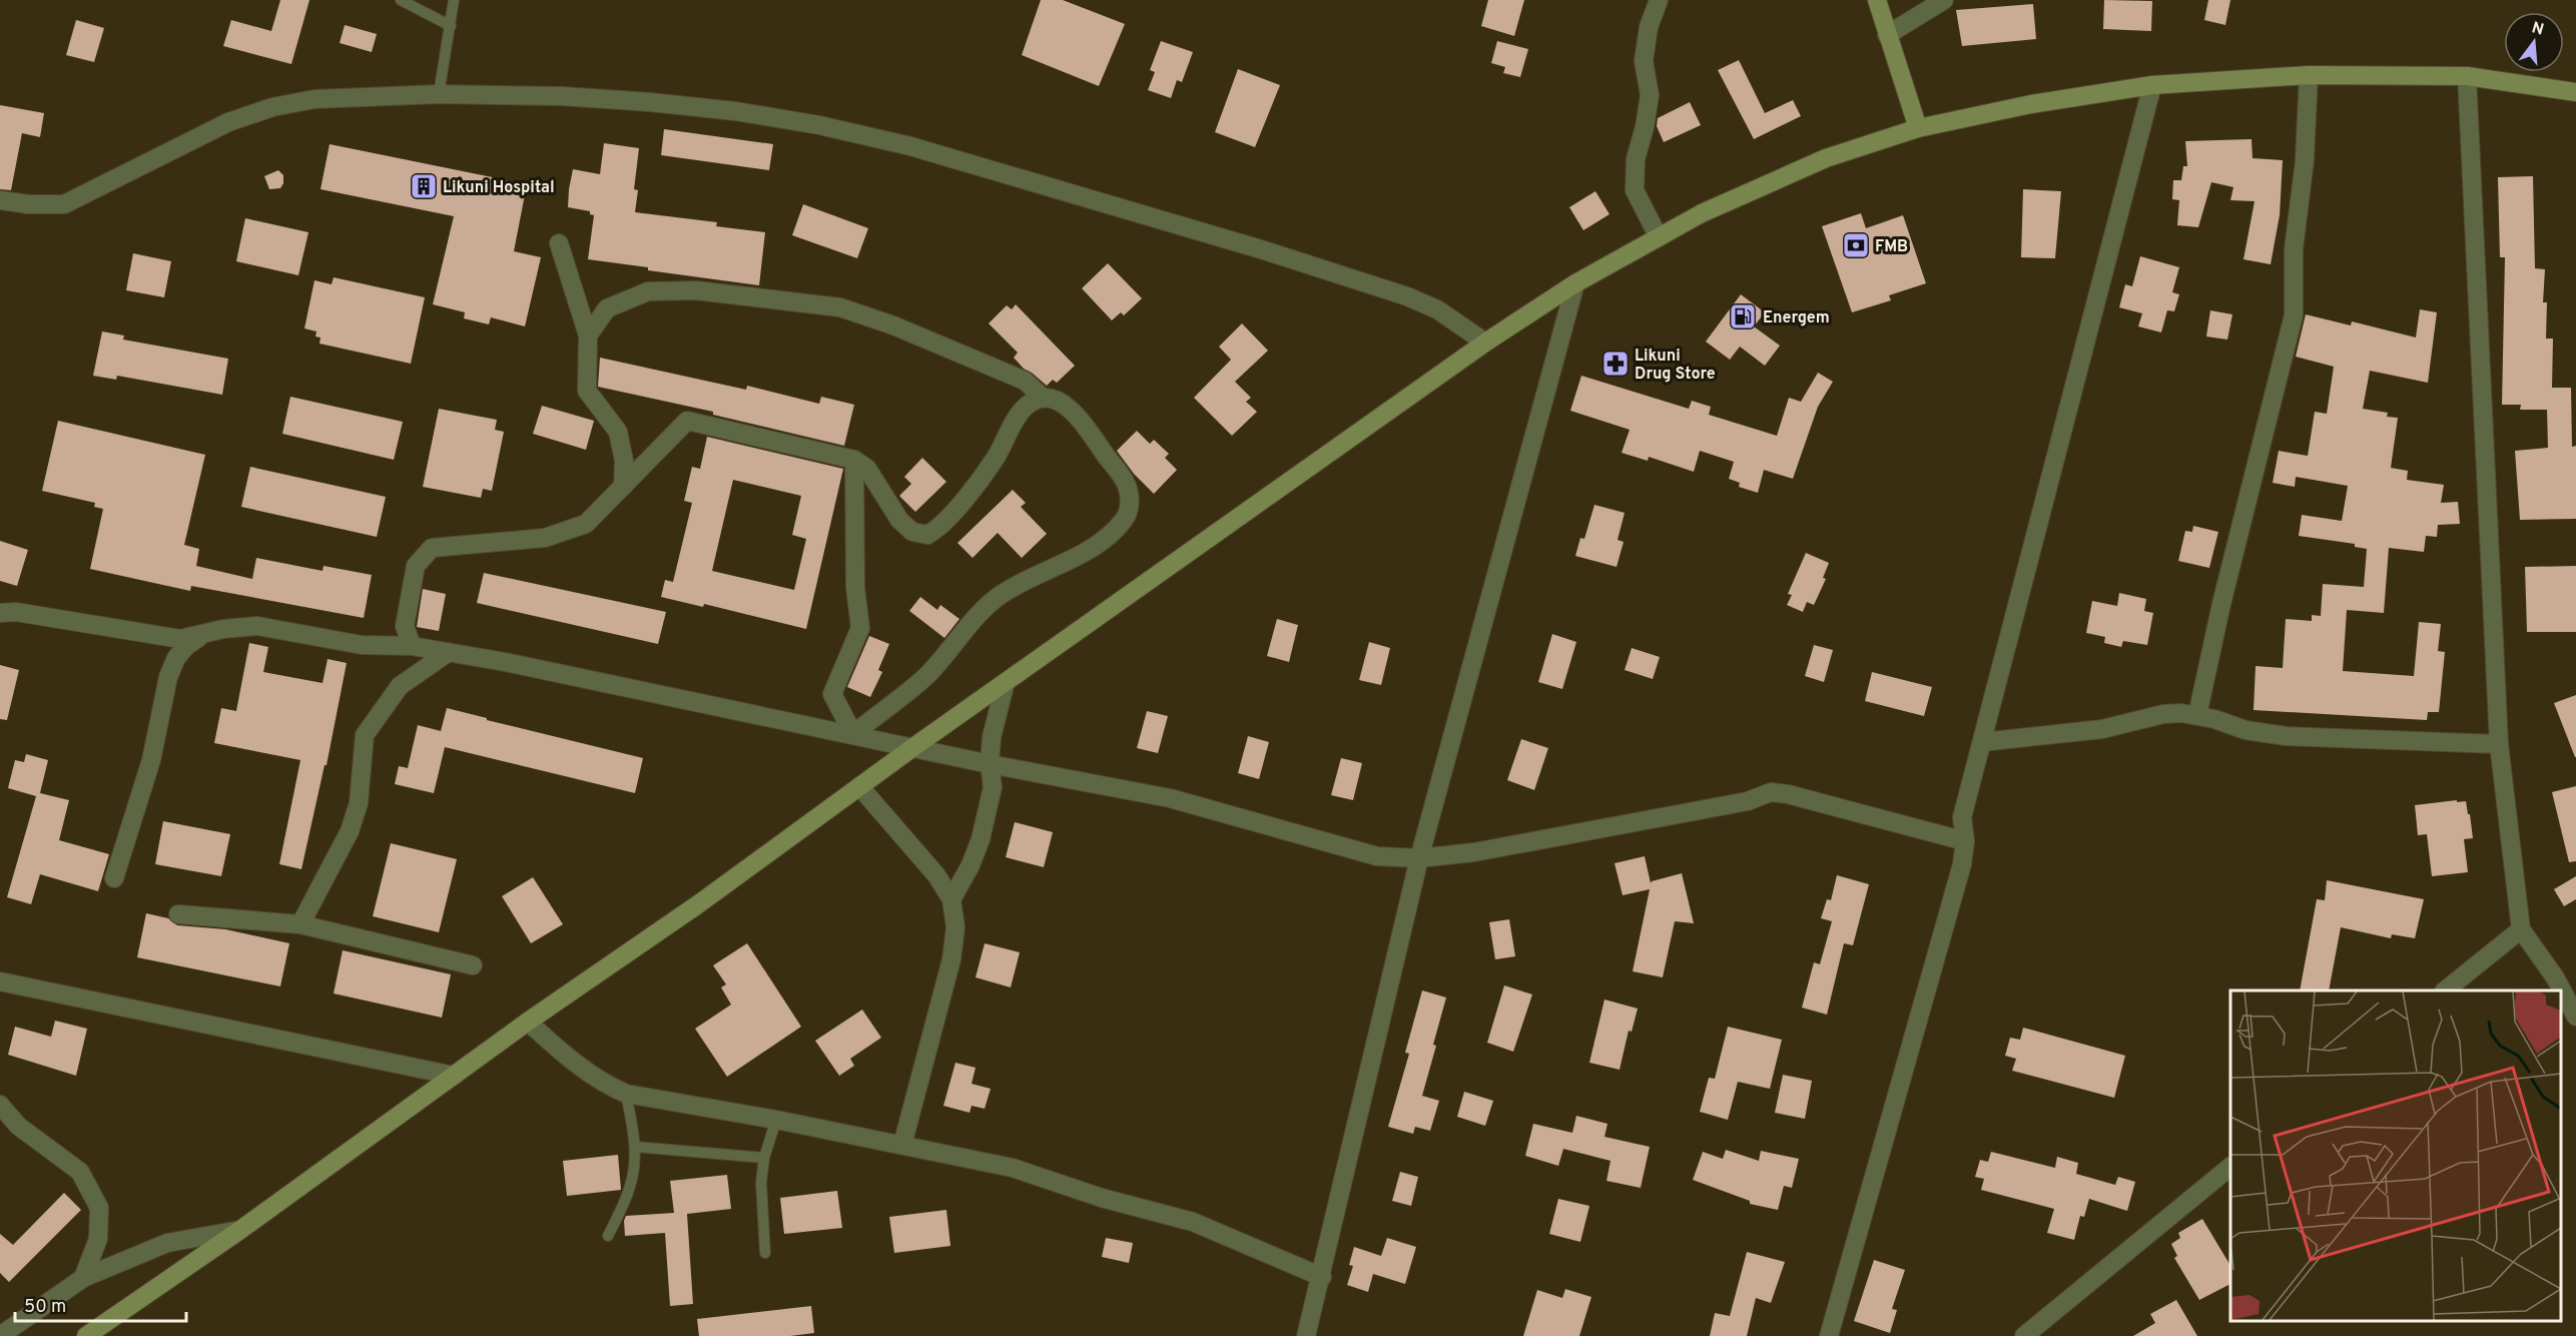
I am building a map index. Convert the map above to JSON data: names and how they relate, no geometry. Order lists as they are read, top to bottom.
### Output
{
  "places": {
    "building": ["Likuni Hospital"],
    "bank": ["FMB"],
    "fuel station": ["Energem"],
    "pharmacy": ["Likuni Drug Store"]
  },
  "scale_bar": "50 m",
  "north": "top"
}
